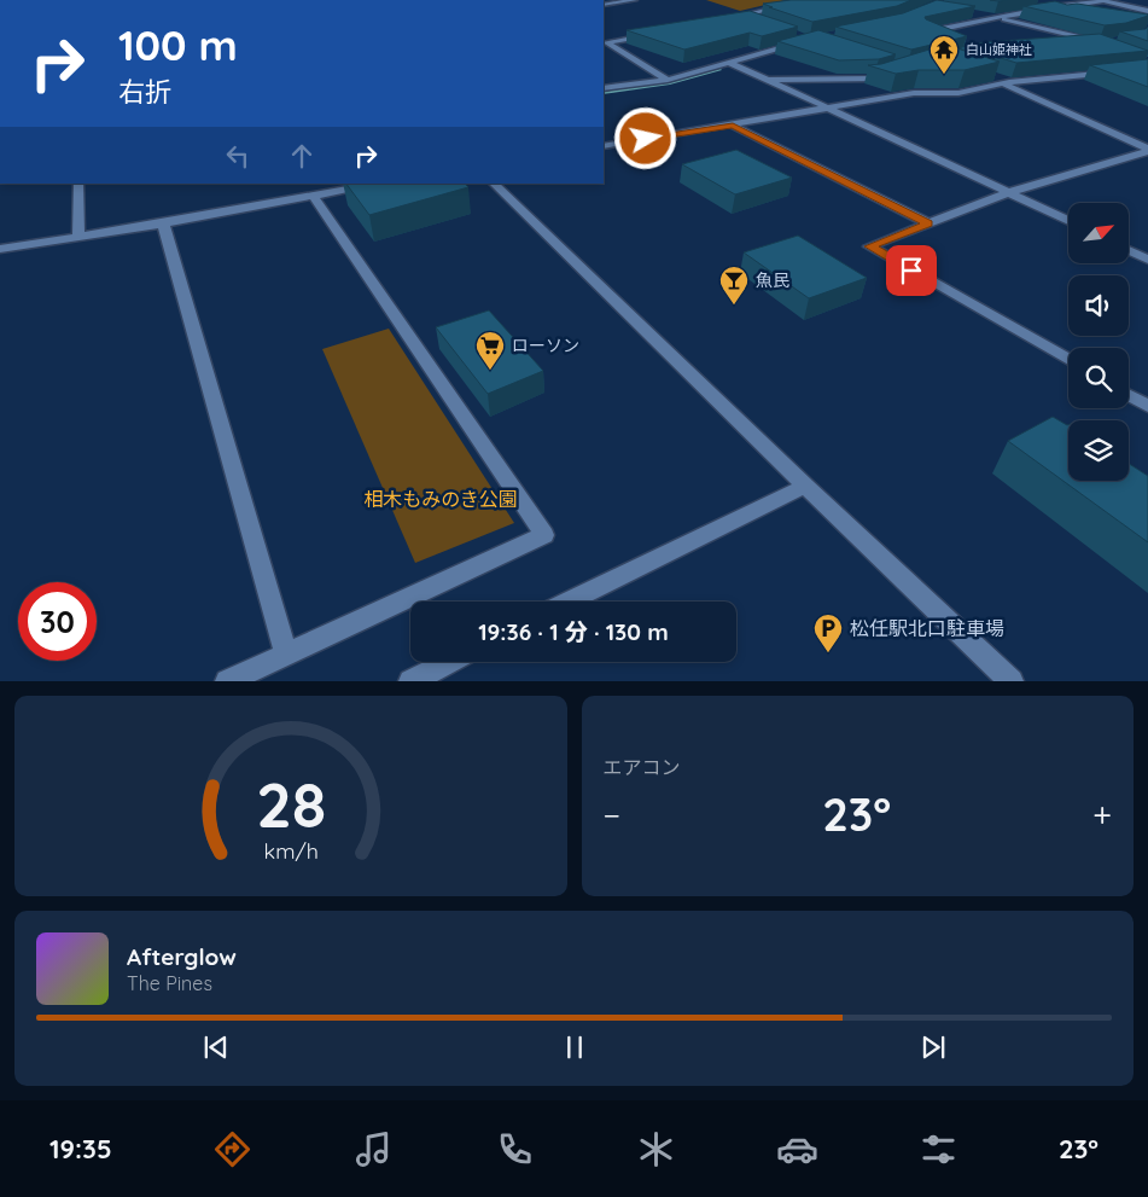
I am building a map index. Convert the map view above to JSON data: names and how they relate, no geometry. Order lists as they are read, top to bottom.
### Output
{
  "parks": ["相木もみのき公園"],
  "places": {
    "temple": ["白山姫神社"],
    "bar": ["魚民"],
    "supermarket": ["ローソン"],
    "parking": ["松任駅北口駐車場"]
  },
  "north": "top right",
  "page": {
    "turn": ["100 m", "右折"],
    "limit": "30",
    "trip": "19:36 · 1 分 · 130 m",
    "tile": "エアコン",
    "heat": ["−", "23°", "+"],
    "song": ["Afterglow", "The Pines"],
    "tabs": ["19:35", "23°"],
    "gauge": ["28", "km/h"]
  }
}
